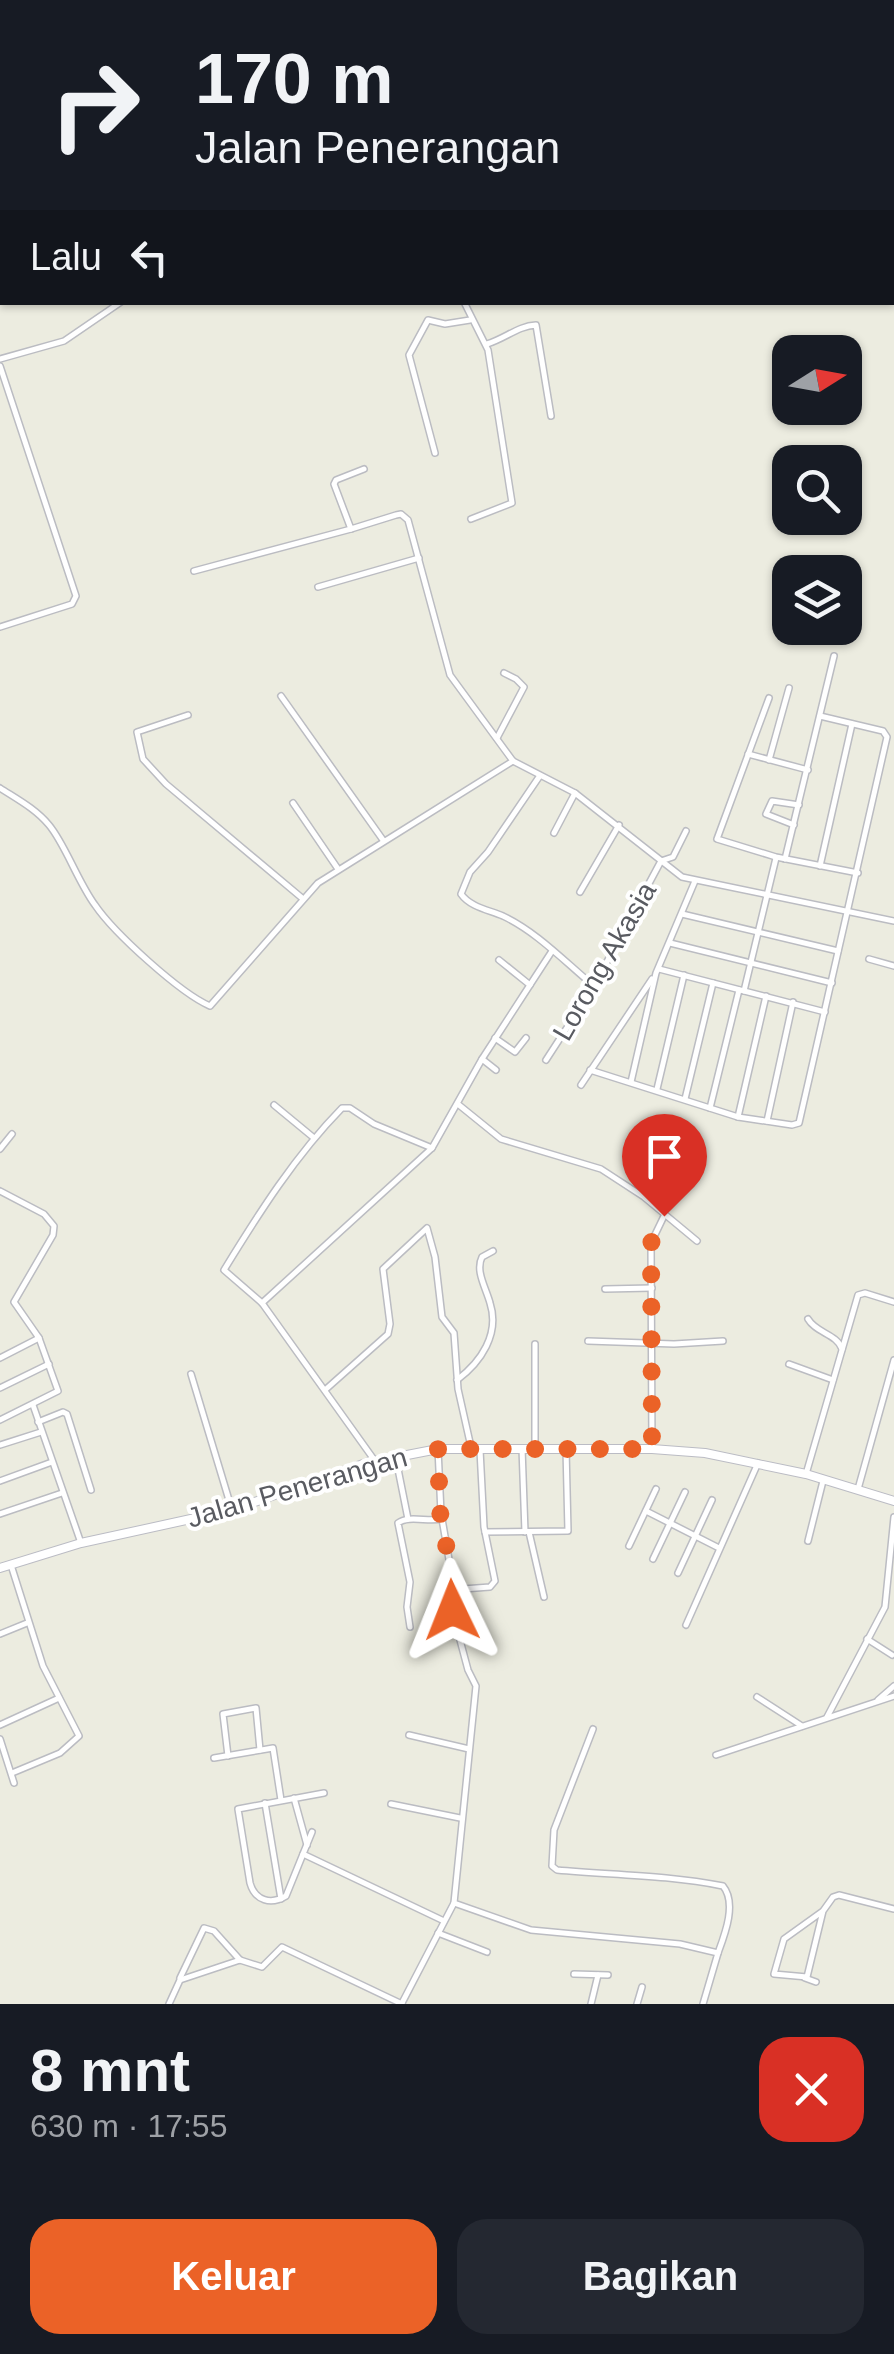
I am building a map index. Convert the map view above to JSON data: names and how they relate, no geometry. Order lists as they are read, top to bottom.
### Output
{
  "streets": {
    "street": ["Lorong Akasia", "Jalan Penerangan"]
  },
  "north": "right",
  "page": {
    "turn": ["170 m", "Jalan Penerangan"],
    "then": "Lalu",
    "heading": ["8 mnt", "630 m · 17:55"],
    "buttons": ["Keluar", "Bagikan"]
  }
}
